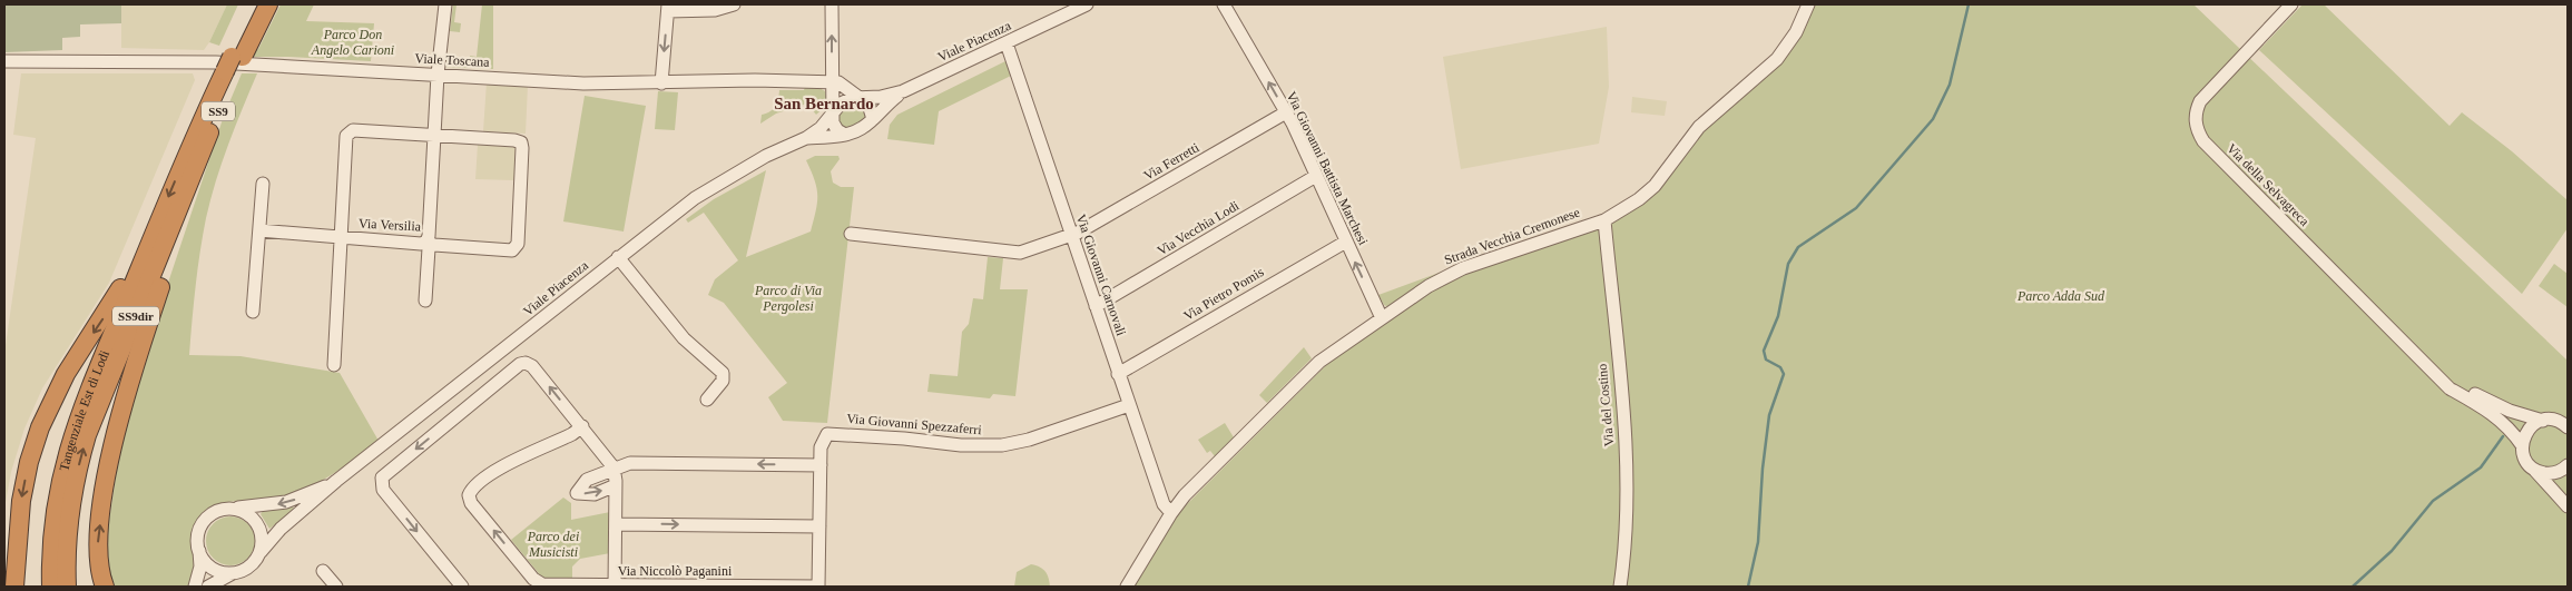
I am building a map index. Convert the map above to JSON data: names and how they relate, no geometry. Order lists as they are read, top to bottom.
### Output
{
  "streets": {
    "highway": ["SS9dir", "Tangenziale Est di Lodi"],
    "street": [
      "Viale Piacenza",
      "Viale Toscana",
      "Via Ferretti",
      "Via Giovanni Battista Marchesi",
      "Via della Selvagreca",
      "Via Versilia",
      "Via Vecchia Lodi",
      "Strada Vecchia Cremonese",
      "Via Giovanni Carnovali",
      "Via Pietro Pomis",
      "Via del Costino",
      "Via Giovanni Spezzaferri",
      "Via Niccolò Paganini"
    ]
  },
  "crossings": [
    ["Viale Piacenza", "Via Giovanni Carnovali"],
    ["Via Ferretti", "Via Giovanni Battista Marchesi"],
    ["Via Ferretti", "Via Giovanni Carnovali"],
    ["Via Giovanni Battista Marchesi", "Via Vecchia Lodi"],
    ["Via Giovanni Battista Marchesi", "Strada Vecchia Cremonese"],
    ["Via Giovanni Battista Marchesi", "Via Pietro Pomis"],
    ["Via Vecchia Lodi", "Via Giovanni Carnovali"],
    ["Strada Vecchia Cremonese", "Via Giovanni Carnovali"],
    ["Strada Vecchia Cremonese", "Via del Costino"],
    ["Via Giovanni Carnovali", "Via Pietro Pomis"],
    ["Via Giovanni Carnovali", "Via Giovanni Spezzaferri"]
  ],
  "one_way": ["Via Giovanni Battista Marchesi"],
  "districts": ["San Bernardo"],
  "parks": [
    "Parco Don Angelo Carioni",
    "Parco di Via Pergolesi",
    "Parco Adda Sud",
    "Parco dei Musicisti"
  ]
}
